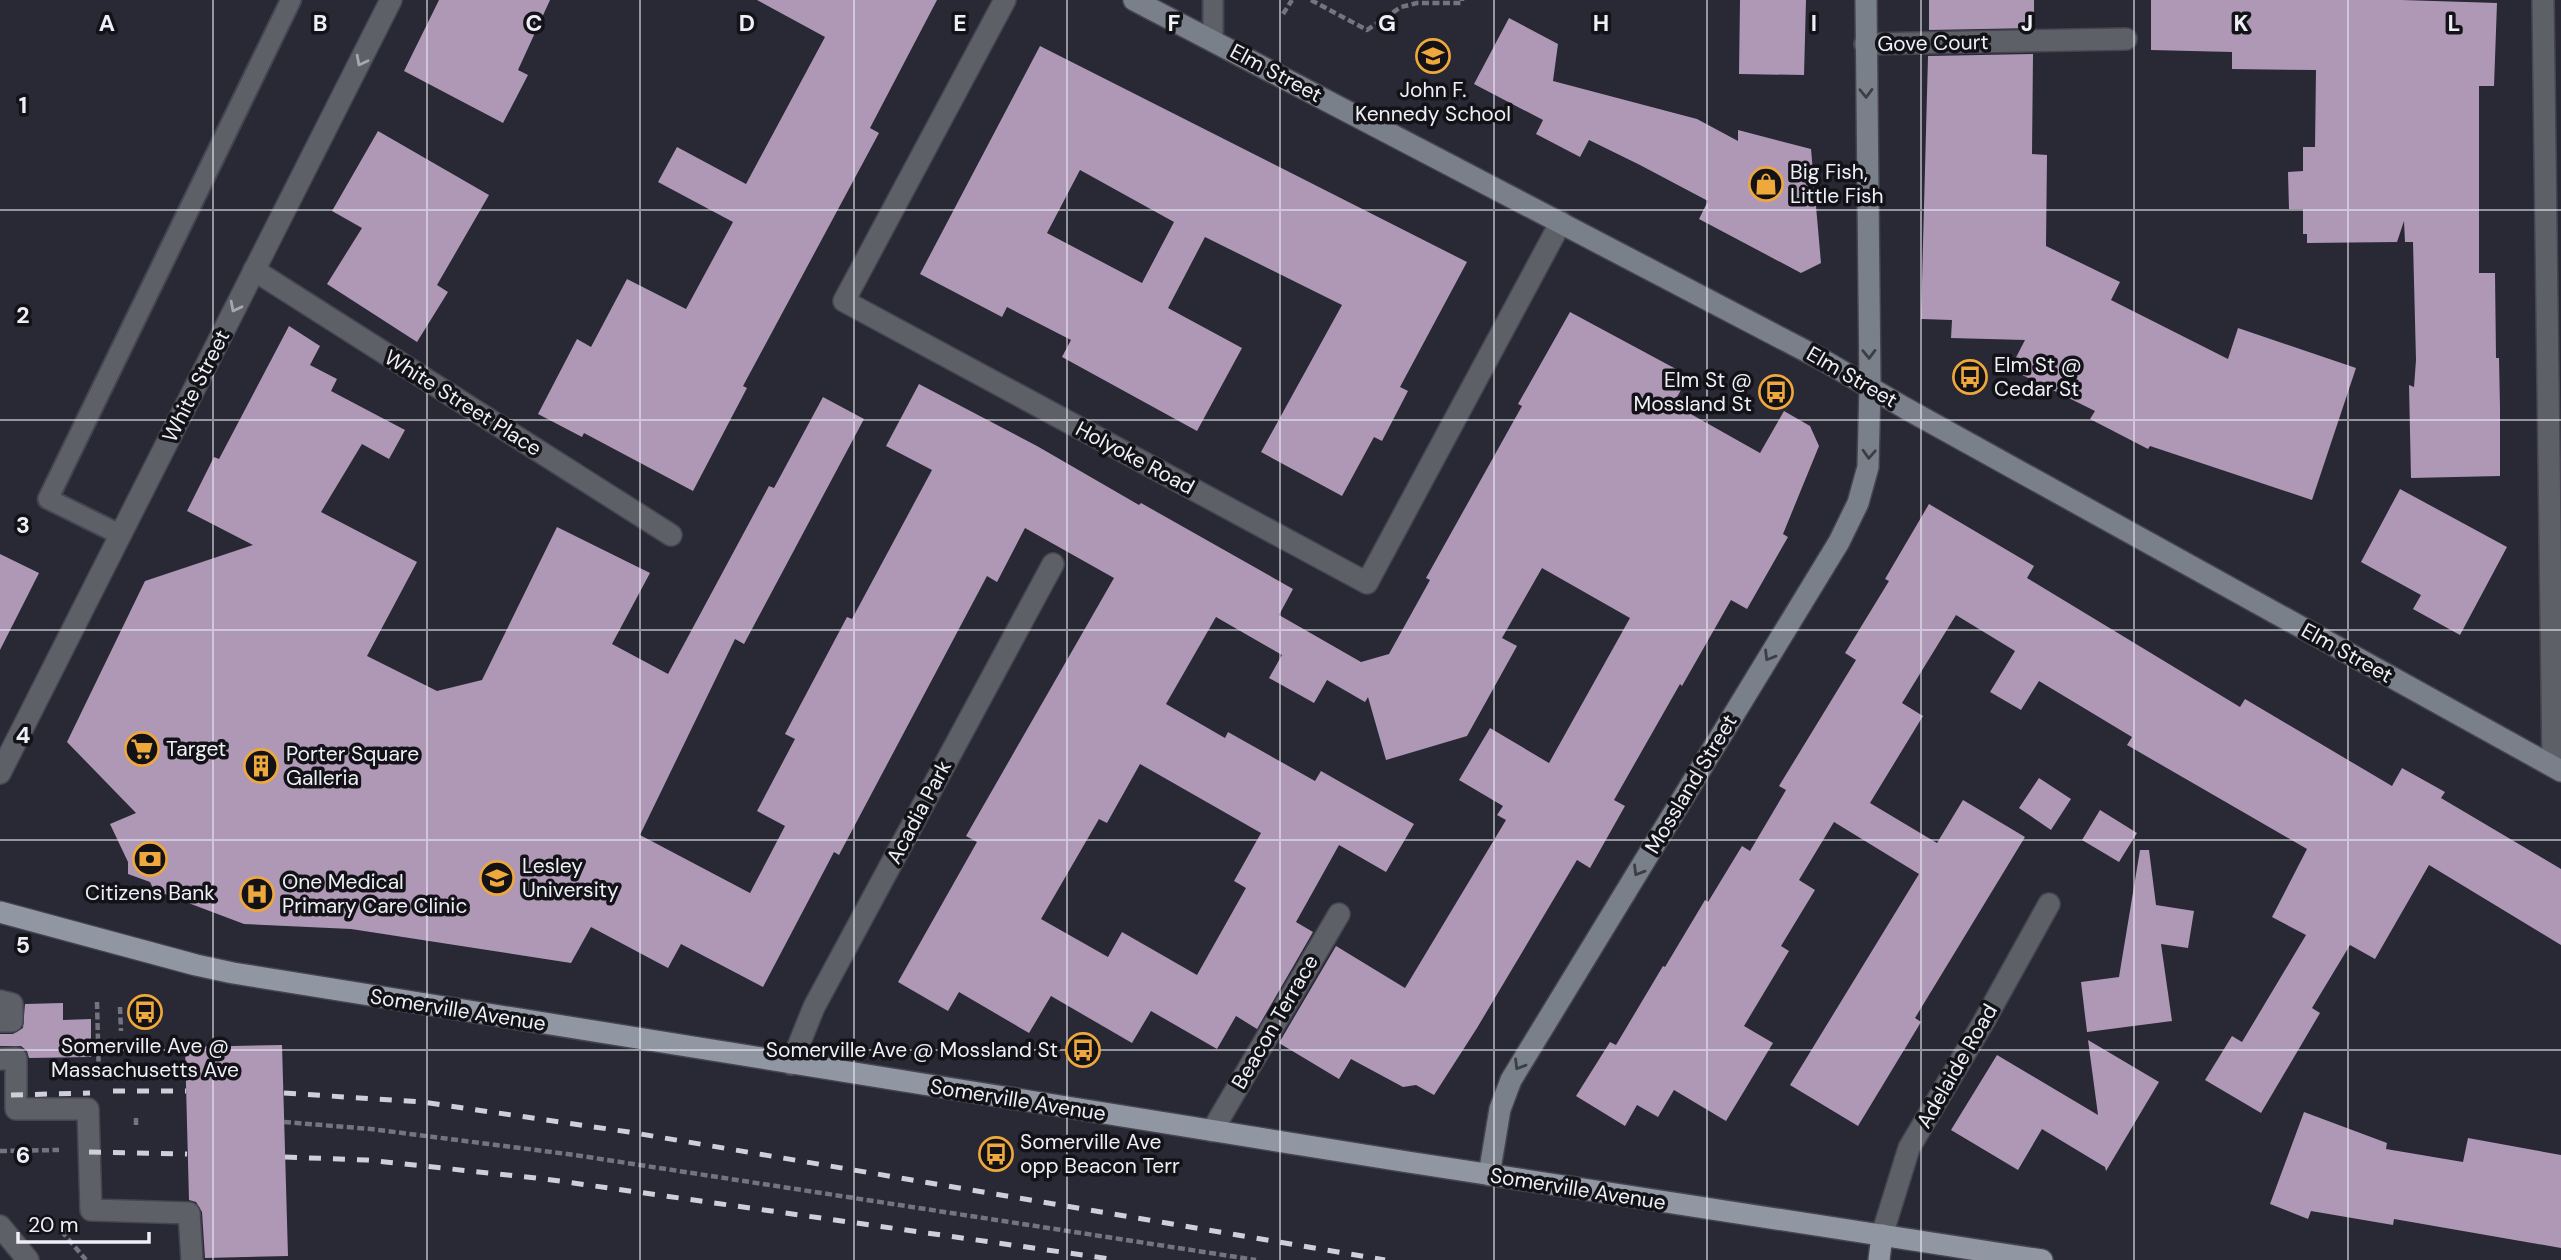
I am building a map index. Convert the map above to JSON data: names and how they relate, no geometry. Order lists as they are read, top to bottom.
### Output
{
  "streets": {
    "main road": ["Elm Street", "Mossland Street", "Somerville Avenue"],
    "street": [
      "Gove Court",
      "White Street",
      "White Street Place",
      "Holyoke Road",
      "Acadia Park",
      "Beacon Terrace",
      "Adelaide Road"
    ]
  },
  "crossings": [
    ["Gove Court", "Mossland Street"],
    ["Elm Street", "Holyoke Road"],
    ["Elm Street", "Mossland Street"],
    ["White Street", "White Street Place"],
    ["Mossland Street", "Somerville Avenue"],
    ["Acadia Park", "Somerville Avenue"],
    ["Somerville Avenue", "Beacon Terrace"],
    ["Somerville Avenue", "Adelaide Road"]
  ],
  "one_way": ["White Street", "Mossland Street"],
  "places": {
    "school or university": ["John F. Kennedy School", "Lesley University"],
    "shop": ["Big Fish, Little Fish"],
    "bus stop": [
      "Elm St @ Cedar St",
      "Elm St @ Mossland St",
      "Somerville Ave @ Massachusetts Ave",
      "Somerville Ave @ Mossland St",
      "Somerville Ave opp Beacon Terr"
    ],
    "supermarket": ["Target"],
    "building": ["Porter Square Galleria"],
    "bank": ["Citizens Bank"],
    "hospital": ["One Medical Primary Care Clinic"]
  },
  "scale_bar": "20 m",
  "grid": {
    "columns": [
      "A",
      "B",
      "C",
      "D",
      "E",
      "F",
      "G",
      "H",
      "I",
      "J",
      "K",
      "L"
    ],
    "rows": [
      "1",
      "2",
      "3",
      "4",
      "5",
      "6"
    ]
  }
}
